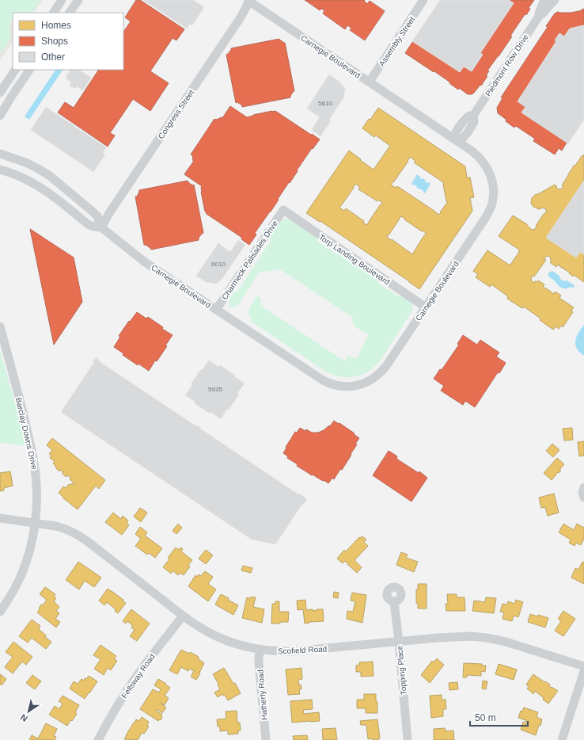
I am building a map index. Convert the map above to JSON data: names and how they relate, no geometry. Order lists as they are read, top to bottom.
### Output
{
  "streets": {
    "street": [
      "Assembly Street",
      "Carnegie Boulevard",
      "Piedmont Row Drive",
      "Congress Street",
      "Torp Landing Boulevard",
      "Charmeck Palisades Drive",
      "Barclay Downs Drive",
      "Scofield Road",
      "Topping Place",
      "Fellsway Road",
      "Hatherly Road"
    ]
  },
  "crossings": [
    ["Assembly Street", "Carnegie Boulevard"],
    ["Carnegie Boulevard", "Piedmont Row Drive"],
    ["Carnegie Boulevard", "Congress Street"],
    ["Carnegie Boulevard", "Torp Landing Boulevard"],
    ["Carnegie Boulevard", "Charmeck Palisades Drive"],
    ["Torp Landing Boulevard", "Charmeck Palisades Drive"],
    ["Barclay Downs Drive", "Scofield Road"],
    ["Scofield Road", "Topping Place"],
    ["Scofield Road", "Fellsway Road"],
    ["Scofield Road", "Hatherly Road"]
  ],
  "house_numbers": ["5610", "6010", "5935"],
  "legend": ["Homes", "Shops", "Other"],
  "scale_bar": "50 m",
  "north": "bottom left"
}
